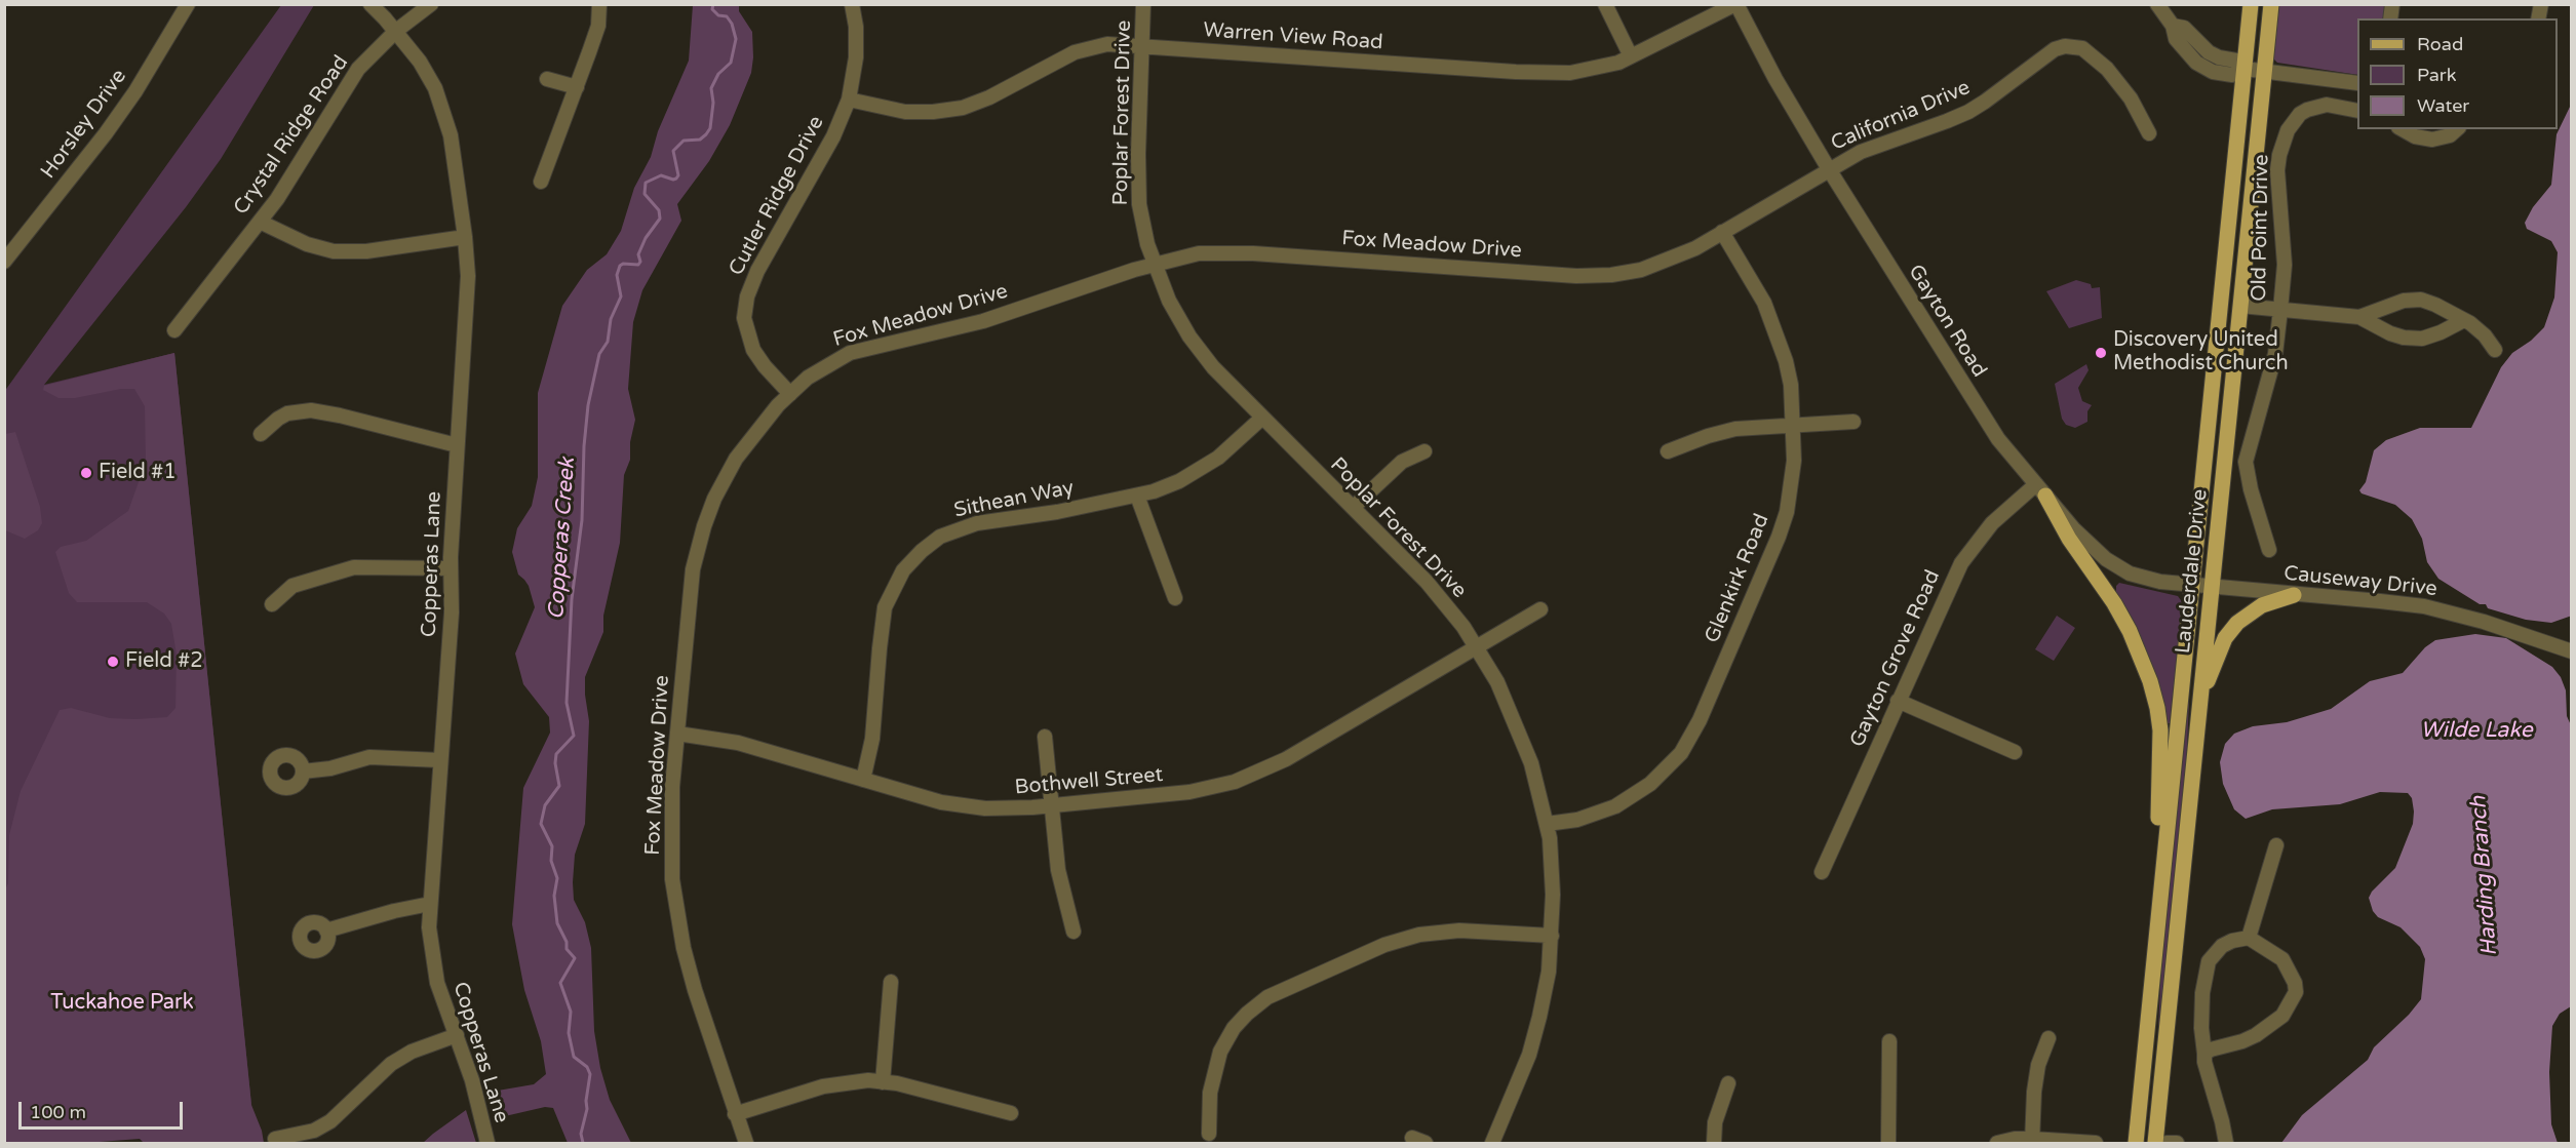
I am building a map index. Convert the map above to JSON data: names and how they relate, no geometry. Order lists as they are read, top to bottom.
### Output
{
  "streets": {
    "main road": ["Lauderdale Drive"],
    "street": [
      "Warren View Road",
      "Poplar Forest Drive",
      "California Drive",
      "Horsley Drive",
      "Crystal Ridge Road",
      "Cutler Ridge Drive",
      "Old Point Drive",
      "Fox Meadow Drive",
      "Gayton Road",
      "Sithean Way",
      "Copperas Lane",
      "Glenkirk Road",
      "Causeway Drive",
      "Gayton Grove Road",
      "Bothwell Street"
    ]
  },
  "crossings": [
    ["Warren View Road", "Poplar Forest Drive"],
    ["Warren View Road", "Cutler Ridge Drive"],
    ["Warren View Road", "Gayton Road"],
    ["Poplar Forest Drive", "Fox Meadow Drive"],
    ["Poplar Forest Drive", "Sithean Way"],
    ["Poplar Forest Drive", "Glenkirk Road"],
    ["Poplar Forest Drive", "Bothwell Street"],
    ["California Drive", "Fox Meadow Drive"],
    ["California Drive", "Gayton Road"],
    ["Crystal Ridge Road", "Copperas Lane"],
    ["Cutler Ridge Drive", "Fox Meadow Drive"],
    ["Fox Meadow Drive", "Gayton Road"],
    ["Fox Meadow Drive", "Glenkirk Road"],
    ["Fox Meadow Drive", "Bothwell Street"],
    ["Gayton Road", "Lauderdale Drive"],
    ["Gayton Road", "Causeway Drive"],
    ["Gayton Road", "Gayton Grove Road"],
    ["Sithean Way", "Bothwell Street"],
    ["Lauderdale Drive", "Causeway Drive"]
  ],
  "water": ["Copperas Creek", "Wilde Lake", "Harding Branch"],
  "parks": ["Tuckahoe Park"],
  "places": ["Discovery United Methodist Church", "Field #1", "Field #2"],
  "legend": ["Road", "Park", "Water"],
  "scale_bar": "100 m"
}
